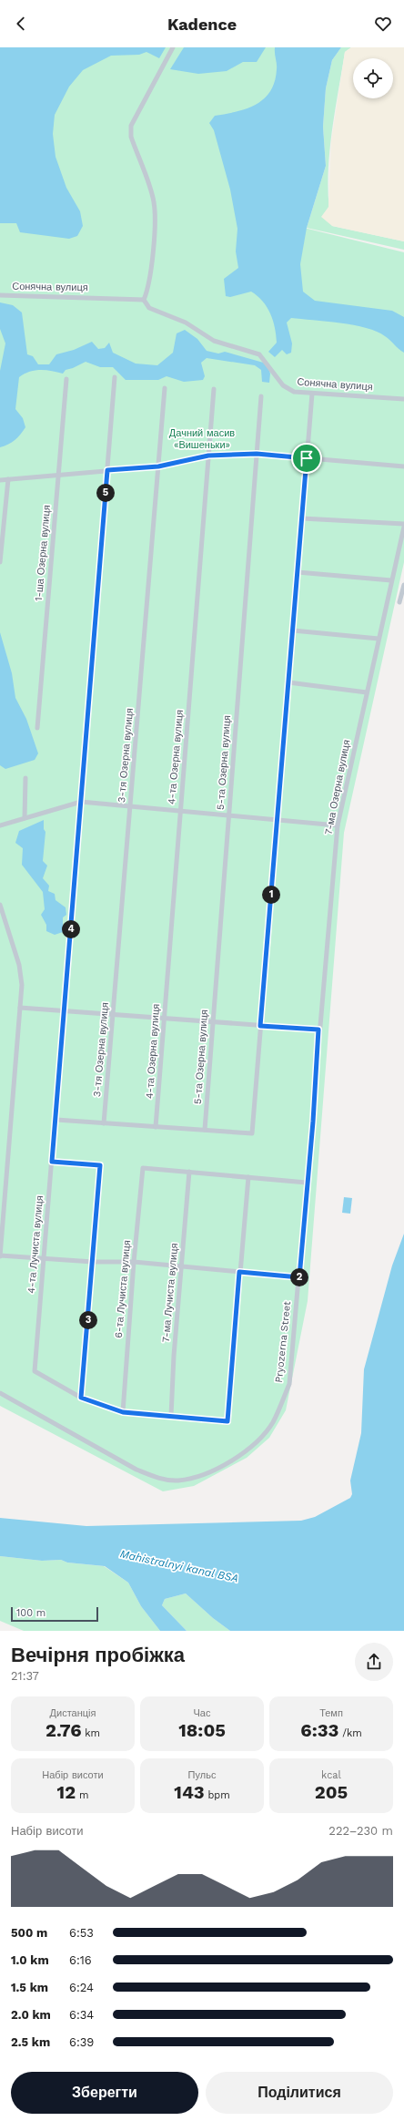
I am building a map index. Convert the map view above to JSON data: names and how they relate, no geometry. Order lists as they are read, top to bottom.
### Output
{
  "streets": {
    "street": [
      "Сонячна вулиця",
      "1-ша Озерна вулиця",
      "3-тя Озерна вулиця",
      "4-та Озерна вулиця",
      "5-та Озерна вулиця",
      "7-ма Озерна вулиця",
      "4-та Лучиста вулиця",
      "6-та Лучиста вулиця",
      "7-ма Лучиста вулиця",
      "Pryozerna Street"
    ]
  },
  "crossings": [
    ["7-ма Озерна вулиця", "Pryozerna Street"],
    ["6-та Лучиста вулиця", "7-ма Лучиста вулиця"]
  ],
  "water": ["Mahistralnyi kanal BSA"],
  "parks": ["Дачний масив «Вишеньки»"],
  "scale_bar": "100 m",
  "page": {
    "header": "Kadence",
    "pins": [
      "5",
      "1",
      "4",
      "2",
      "3"
    ],
    "scale": "100 m",
    "heading": ["Вечірня пробіжка", "21:37"],
    "stats": [
      ["Дистанція", "2.76 km"],
      ["Час", "18:05"],
      ["Темп", "6:33 /km"],
      ["Набір висоти", "12 m"],
      ["Пульс", "143 bpm"],
      ["kcal", "205"]
    ],
    "chart": ["Набір висоти", "222–230 m"],
    "list": [
      {
        "name": "500 m",
        "note": "6:53"
      },
      {
        "name": "1.0 km",
        "note": "6:16"
      },
      {
        "name": "1.5 km",
        "note": "6:24"
      },
      {
        "name": "2.0 km",
        "note": "6:34"
      },
      {
        "name": "2.5 km",
        "note": "6:39"
      }
    ],
    "buttons": ["Зберегти", "Поділитися"]
  }
}
